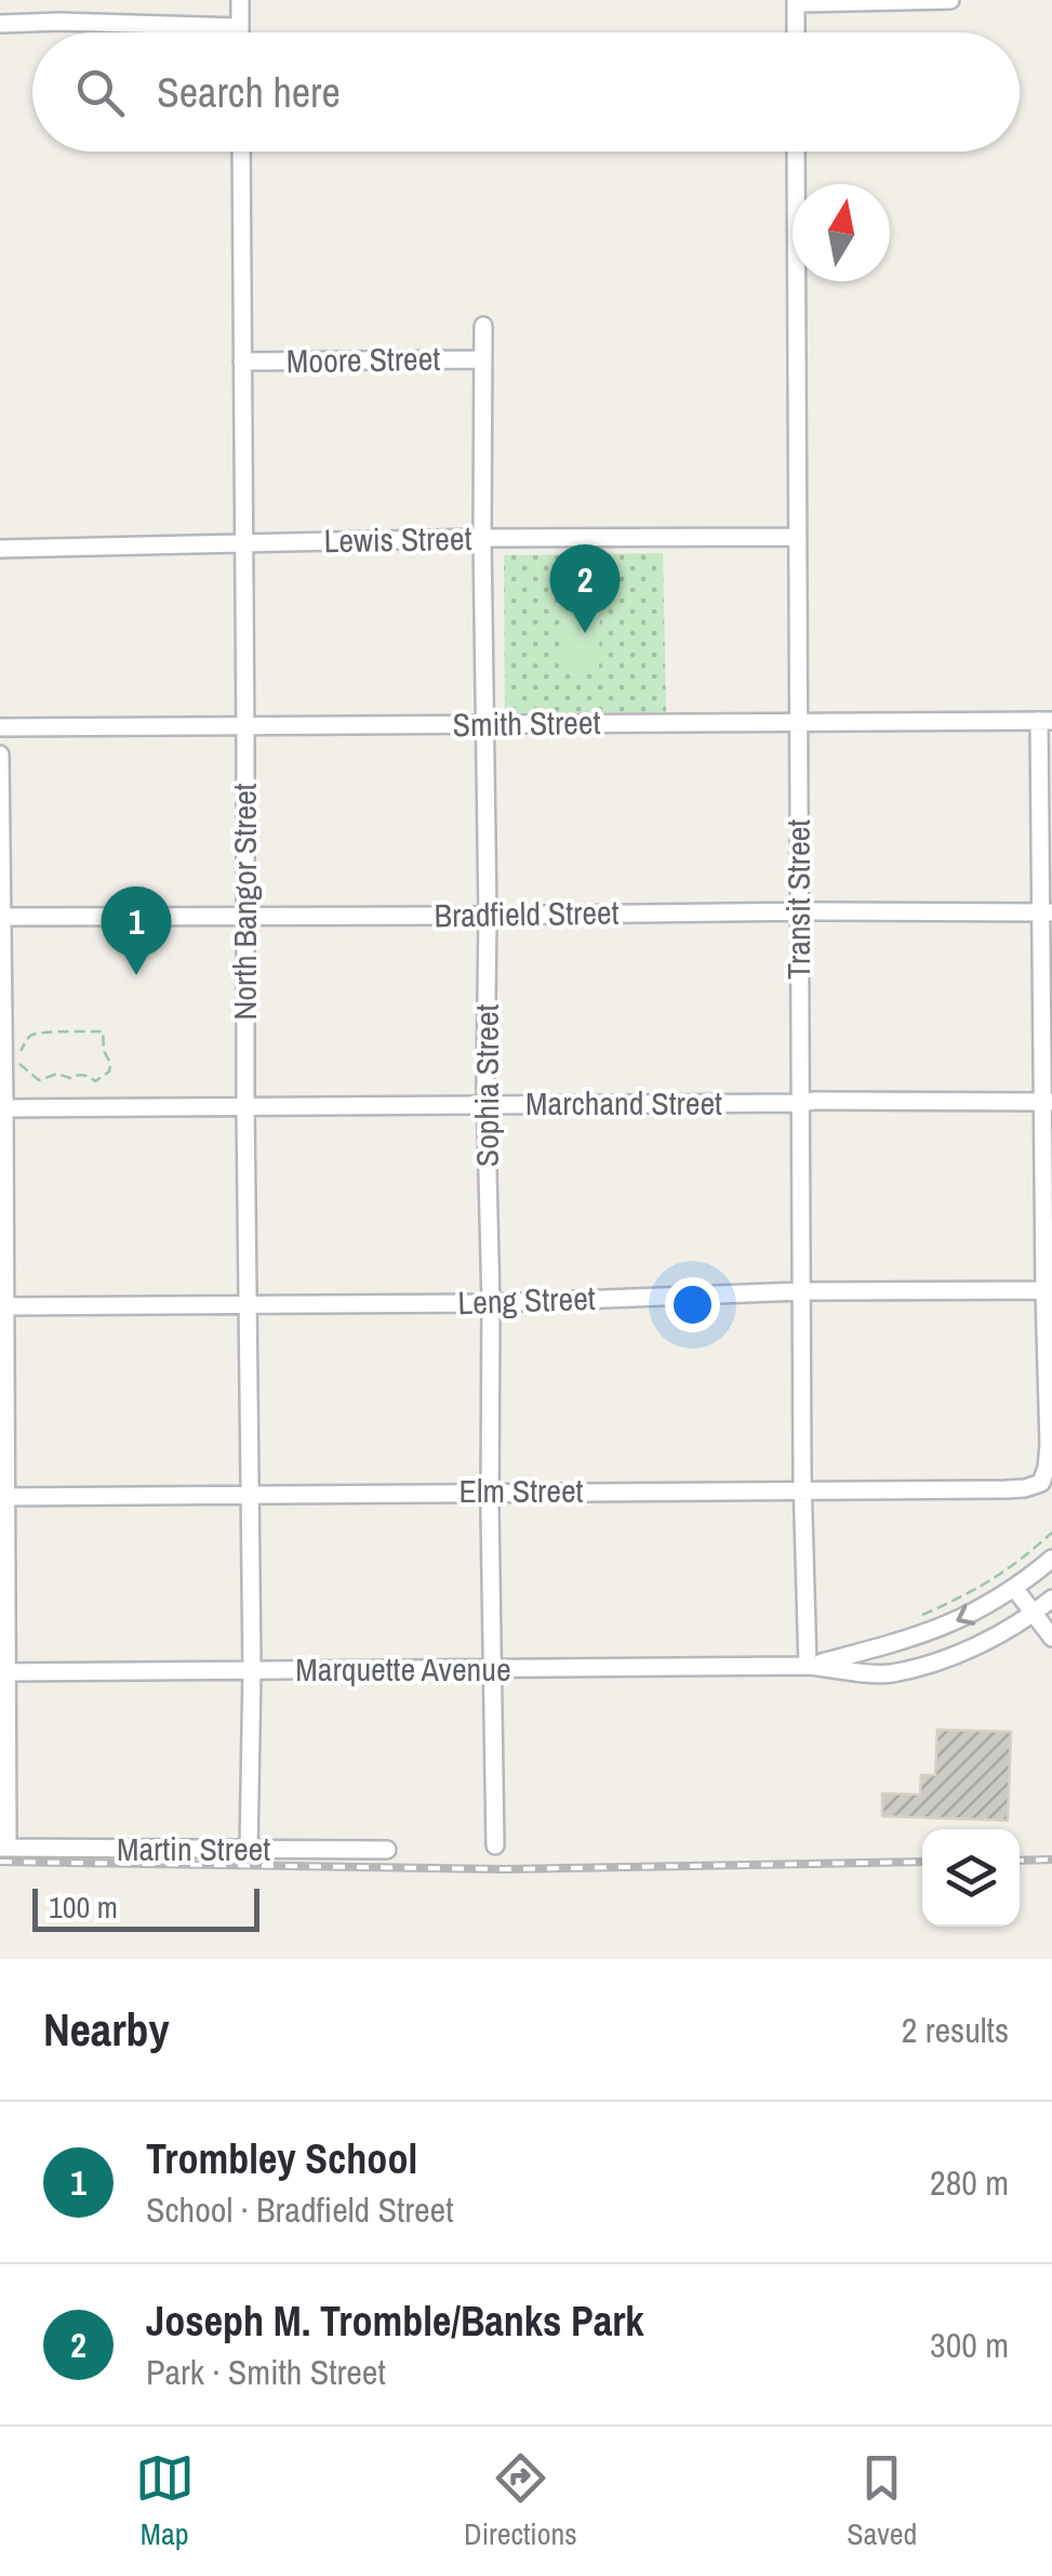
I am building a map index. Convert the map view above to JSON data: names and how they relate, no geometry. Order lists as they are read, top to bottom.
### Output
{
  "streets": {
    "street": [
      "Moore Street",
      "Lewis Street",
      "Smith Street",
      "Transit Street",
      "North Bangor Street",
      "Bradfield Street",
      "Sophia Street",
      "Marchand Street",
      "Leng Street",
      "Elm Street",
      "Marquette Avenue",
      "Martin Street"
    ]
  },
  "crossings": [
    ["Moore Street", "North Bangor Street"],
    ["Moore Street", "Sophia Street"],
    ["Lewis Street", "Transit Street"],
    ["Lewis Street", "North Bangor Street"],
    ["Lewis Street", "Sophia Street"],
    ["Smith Street", "Transit Street"],
    ["Smith Street", "North Bangor Street"],
    ["Smith Street", "Sophia Street"],
    ["Transit Street", "Bradfield Street"],
    ["Transit Street", "Marchand Street"],
    ["Transit Street", "Leng Street"],
    ["Transit Street", "Elm Street"],
    ["Transit Street", "Marquette Avenue"],
    ["North Bangor Street", "Bradfield Street"],
    ["North Bangor Street", "Marchand Street"],
    ["North Bangor Street", "Leng Street"],
    ["North Bangor Street", "Elm Street"],
    ["North Bangor Street", "Marquette Avenue"],
    ["North Bangor Street", "Martin Street"],
    ["Bradfield Street", "Sophia Street"],
    ["Sophia Street", "Marchand Street"],
    ["Sophia Street", "Leng Street"],
    ["Sophia Street", "Elm Street"],
    ["Sophia Street", "Marquette Avenue"],
    ["Leng Street", "Elm Street"]
  ],
  "scale_bar": "100 m",
  "north": "top",
  "page": {
    "search": "Search here",
    "pins": ["2", "1"],
    "scale": "100 m",
    "heading": ["Nearby", "2 results"],
    "list": [
      {
        "mark": "1",
        "name": "Trombley School",
        "note": "School · Bradfield Street",
        "value": "280 m"
      },
      {
        "mark": "2",
        "name": "Joseph M. Tromble/Banks Park",
        "note": "Park · Smith Street",
        "value": "300 m"
      }
    ],
    "nav": ["Map", "Directions", "Saved"]
  }
}
